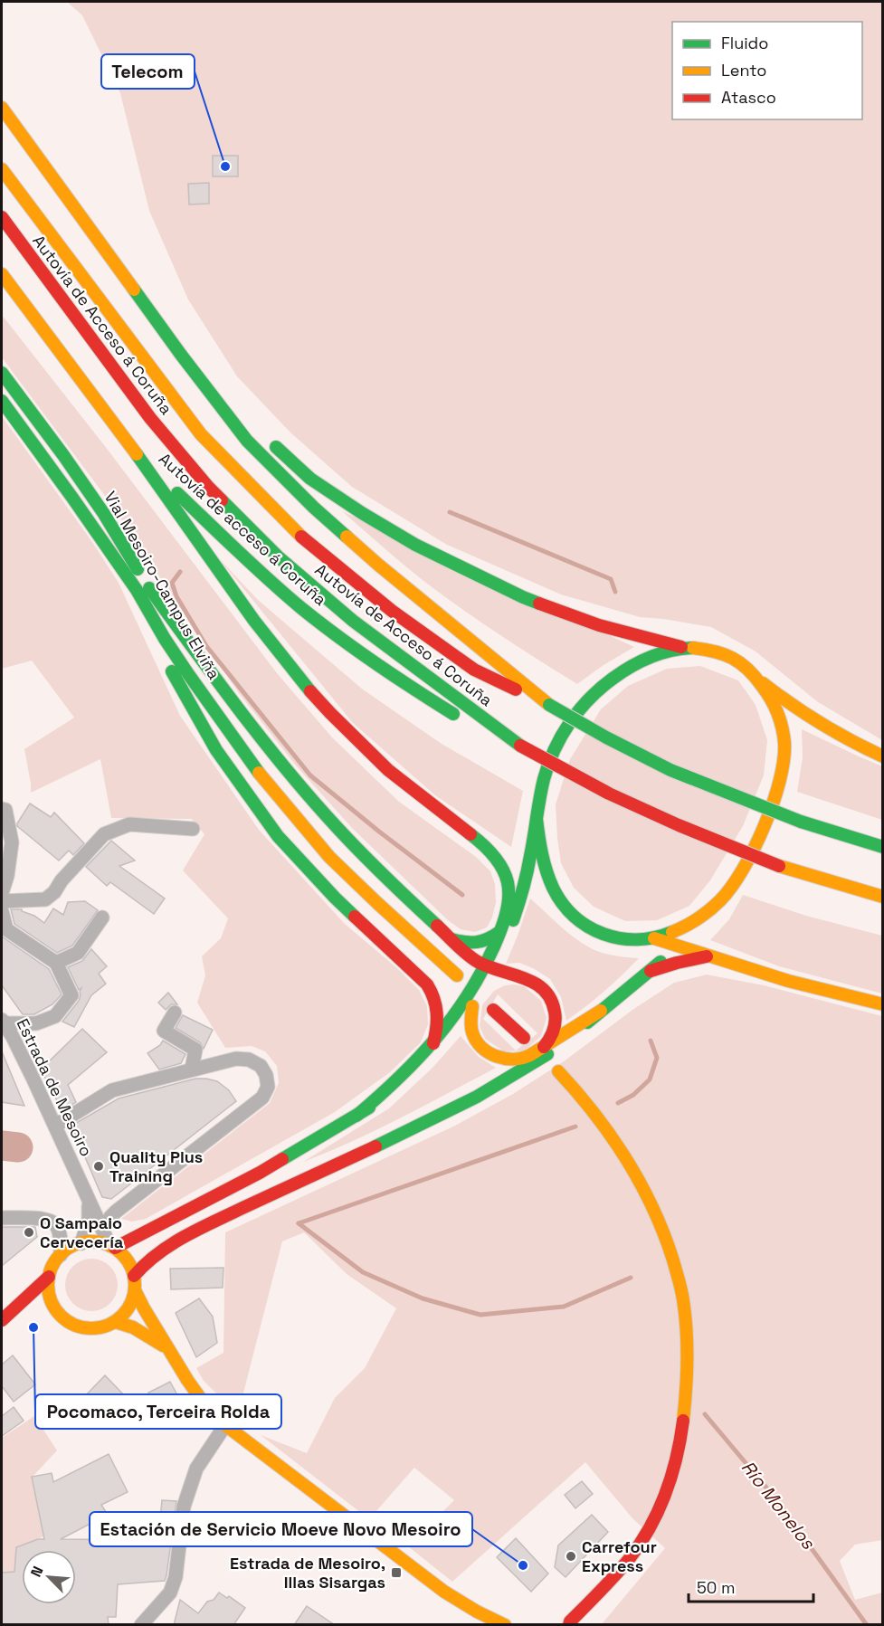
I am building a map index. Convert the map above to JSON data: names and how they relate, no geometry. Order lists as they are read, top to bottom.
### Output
{
  "streets": {
    "main road": [
      "Autovía de Acceso á Coruña",
      "Autovía de acceso á Coruña",
      "Vial Mesoiro-Campus Elviña",
      "Estrada de Mesoiro"
    ]
  },
  "crossings": [
    ["Autovía de Acceso á Coruña", "Autovía de acceso á Coruña"]
  ],
  "water": ["Río Monelos"],
  "places": {
    "other": [
      "Telecom",
      "Quality Plus Training",
      "O Sampaio Cervecería",
      "Pocomaco, Terceira Rolda",
      "Carrefour Express",
      "Estación de Servicio Moeve Novo Mesoiro"
    ],
    "transit": ["Estrada de Mesoiro, Illas Sisargas"]
  },
  "legend": ["Fluido", "Lento", "Atasco"],
  "scale_bar": "50 m",
  "north": "top left"
}
